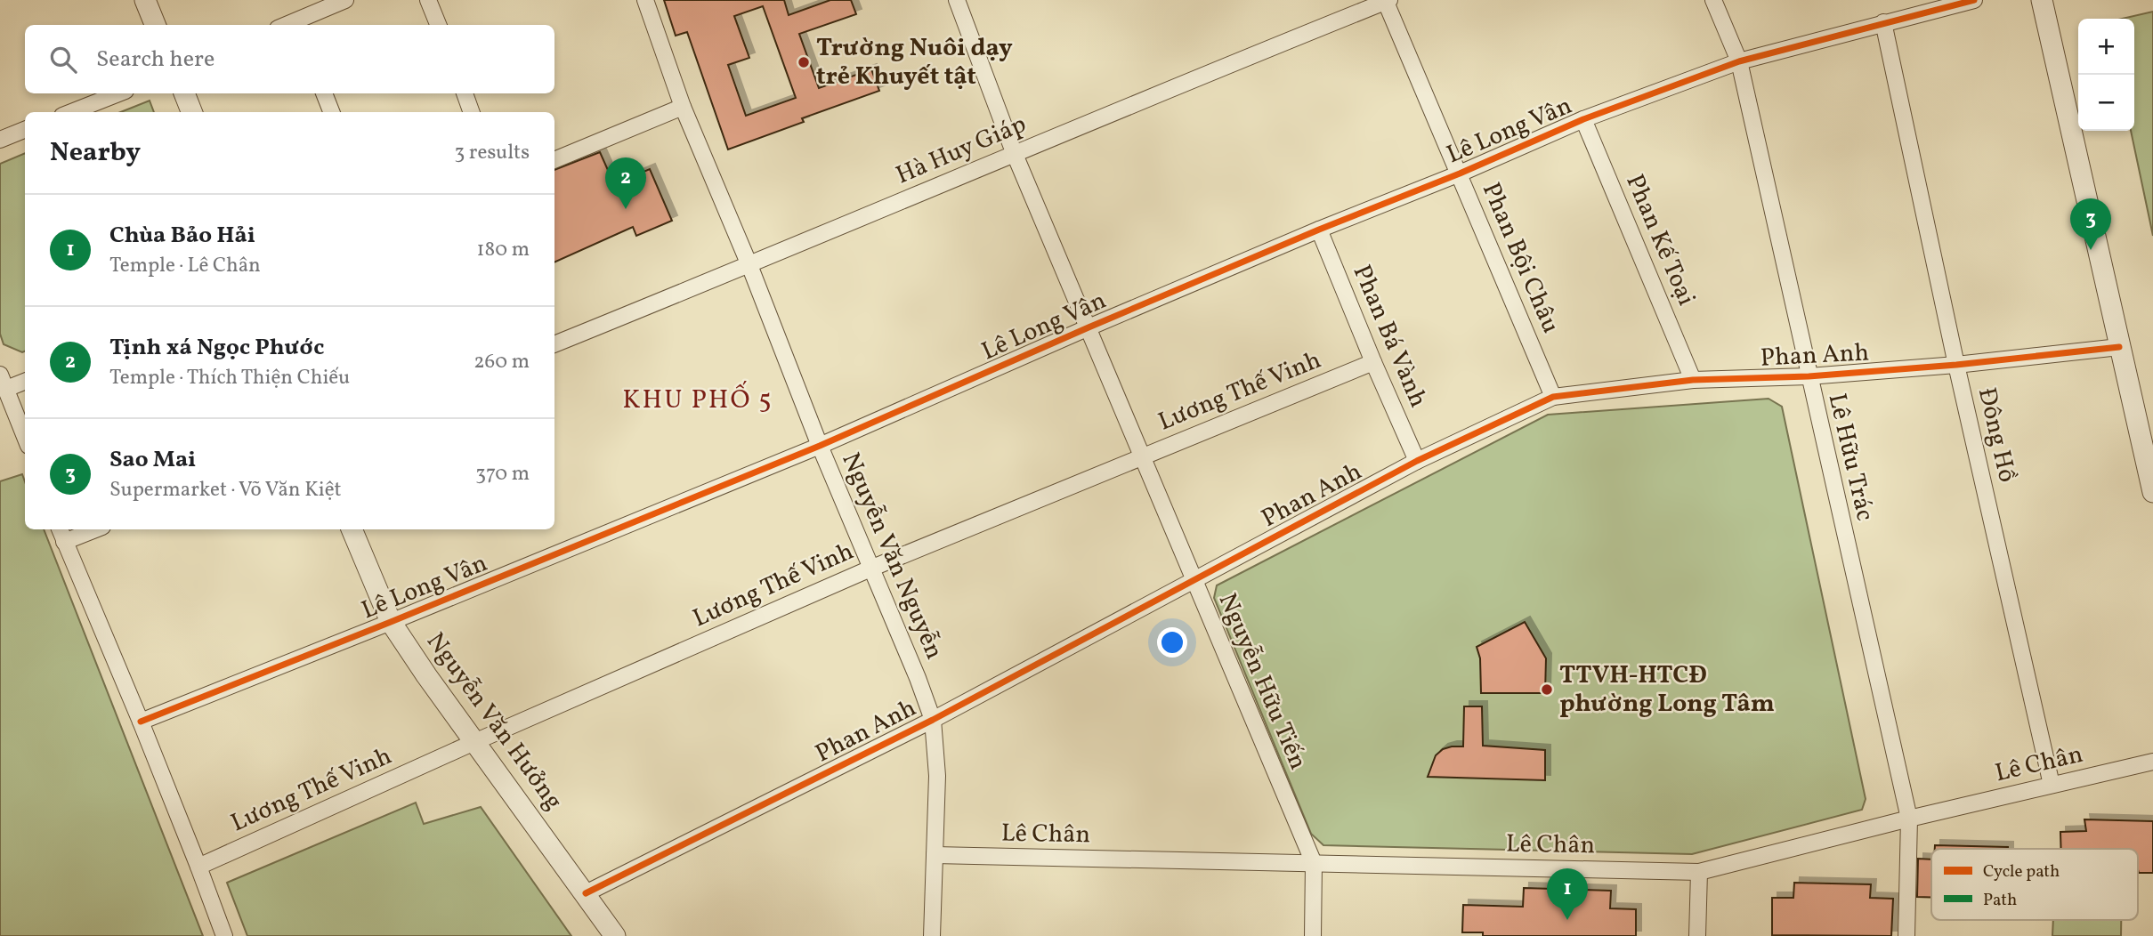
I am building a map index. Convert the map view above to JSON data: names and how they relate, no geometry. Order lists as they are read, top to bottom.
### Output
{
  "streets": {
    "street": [
      "Lê Long Vân",
      "Hà Huy Giáp",
      "Phan Kế Toại",
      "Phan Bội Châu",
      "Phan Bá Vành",
      "Phan Anh",
      "Lương Thế Vinh",
      "Đông Hồ",
      "Lê Hữu Trác",
      "Nguyễn Văn Nguyễn",
      "Nguyễn Hữu Tiến",
      "Nguyễn Văn Hưởng",
      "Lê Chân"
    ]
  },
  "crossings": [
    ["Lê Long Vân", "Phan Kế Toại"],
    ["Lê Long Vân", "Phan Bội Châu"],
    ["Lê Long Vân", "Phan Bá Vành"],
    ["Lê Long Vân", "Đông Hồ"],
    ["Lê Long Vân", "Lê Hữu Trác"],
    ["Lê Long Vân", "Nguyễn Văn Nguyễn"],
    ["Lê Long Vân", "Nguyễn Hữu Tiến"],
    ["Lê Long Vân", "Nguyễn Văn Hưởng"],
    ["Hà Huy Giáp", "Phan Bội Châu"],
    ["Hà Huy Giáp", "Nguyễn Văn Nguyễn"],
    ["Hà Huy Giáp", "Nguyễn Hữu Tiến"],
    ["Phan Kế Toại", "Phan Anh"],
    ["Phan Bội Châu", "Phan Anh"],
    ["Phan Bá Vành", "Phan Anh"],
    ["Phan Bá Vành", "Lương Thế Vinh"],
    ["Phan Anh", "Đông Hồ"],
    ["Phan Anh", "Lê Hữu Trác"],
    ["Phan Anh", "Nguyễn Văn Nguyễn"],
    ["Phan Anh", "Nguyễn Hữu Tiến"],
    ["Phan Anh", "Nguyễn Văn Hưởng"],
    ["Lương Thế Vinh", "Nguyễn Văn Nguyễn"],
    ["Lương Thế Vinh", "Nguyễn Hữu Tiến"],
    ["Lương Thế Vinh", "Nguyễn Văn Hưởng"],
    ["Đông Hồ", "Lê Chân"],
    ["Lê Hữu Trác", "Lê Chân"],
    ["Nguyễn Văn Nguyễn", "Lê Chân"],
    ["Nguyễn Hữu Tiến", "Lê Chân"]
  ],
  "districts": ["KHU PHỐ 5"],
  "places": ["Trường Nuôi dạy trẻ Khuyết tật", "TTVH-HTCĐ phường Long Tâm"],
  "legend": ["Cycle path", "Path"],
  "page": {
    "map_buttons": ["+", "−"],
    "search": "Search here",
    "heading": ["Nearby", "3 results"],
    "pins": ["2", "3", "1"],
    "list": [
      {
        "mark": "1",
        "name": "Chùa Bảo Hải",
        "note": "Temple · Lê Chân",
        "value": "180 m"
      },
      {
        "mark": "2",
        "name": "Tịnh xá Ngọc Phước",
        "note": "Temple · Thích Thiện Chiếu",
        "value": "260 m"
      },
      {
        "mark": "3",
        "name": "Sao Mai",
        "note": "Supermarket · Võ Văn Kiệt",
        "value": "370 m"
      }
    ]
  }
}
